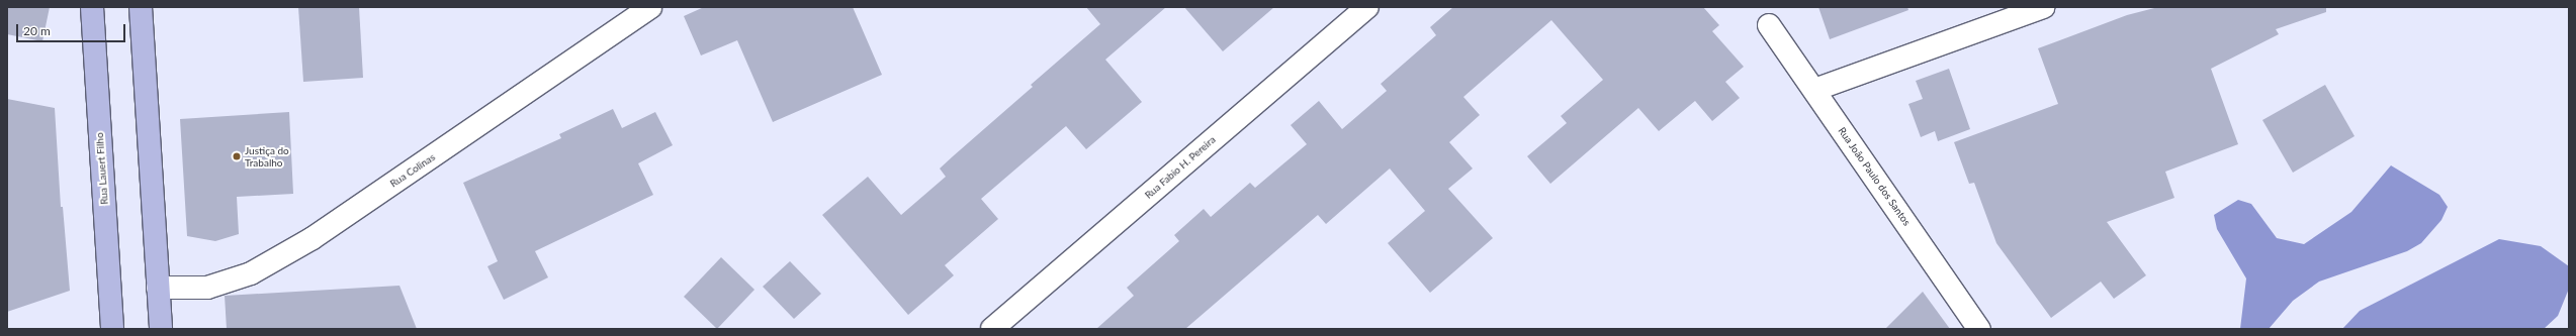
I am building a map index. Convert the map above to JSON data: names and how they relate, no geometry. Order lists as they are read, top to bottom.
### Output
{
  "streets": {
    "main road": ["Rua Lauert Filho"],
    "street": ["Rua Fabio H. Pereira", "Rua Colinas", "Rua João Paulo dos Santos"]
  },
  "places": ["Justiça do Trabalho"],
  "scale_bar": "20 m"
}
